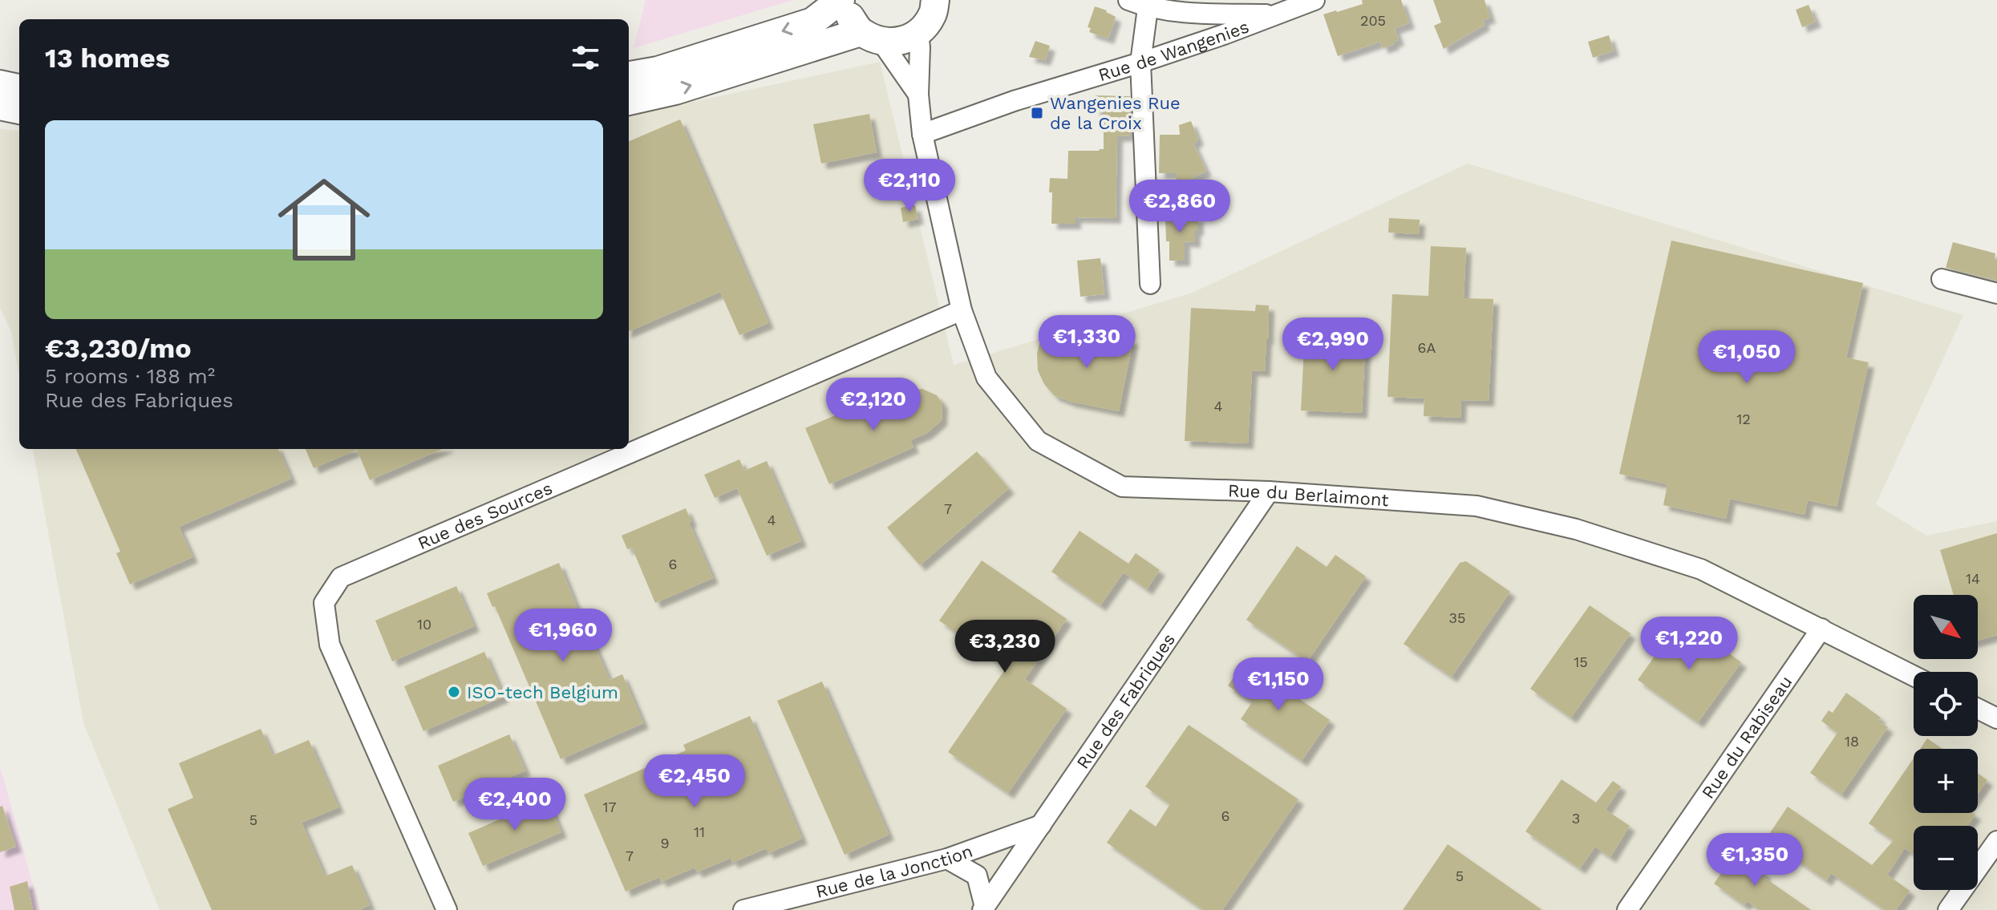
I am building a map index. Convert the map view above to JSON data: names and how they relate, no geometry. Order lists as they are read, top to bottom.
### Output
{
  "streets": {
    "street": [
      "Rue de Wangenies",
      "Rue du Berlaimont",
      "Rue des Sources",
      "Rue des Fabriques",
      "Rue du Rabiseau",
      "Rue de la Jonction"
    ]
  },
  "crossings": [
    ["Rue de Wangenies", "Rue du Berlaimont"],
    ["Rue du Berlaimont", "Rue des Sources"],
    ["Rue du Berlaimont", "Rue des Fabriques"],
    ["Rue du Berlaimont", "Rue du Rabiseau"],
    ["Rue des Fabriques", "Rue de la Jonction"]
  ],
  "places": {
    "transit": ["Wangenies Rue de la Croix"],
    "other": ["ISO-tech Belgium"]
  },
  "house_numbers": [
    "205",
    "6A",
    "4",
    "12",
    "7",
    "4",
    "6",
    "14",
    "35",
    "10",
    "15",
    "18",
    "17",
    "6",
    "3",
    "5",
    "11",
    "9",
    "7",
    "5"
  ],
  "north": "bottom right",
  "page": {
    "heading": "13 homes",
    "list": [
      {
        "name": "€3,230/mo",
        "note": "5 rooms · 188 m² · Rue des Fabriques"
      }
    ],
    "price": [
      "€2,110",
      "€2,860",
      "€1,330",
      "€2,990",
      "€1,050",
      "€2,120",
      "€1,960",
      "€1,220",
      "€3,230",
      "€1,150",
      "€2,450",
      "€2,400",
      "€1,350"
    ],
    "map_buttons": ["+", "−"]
  }
}
